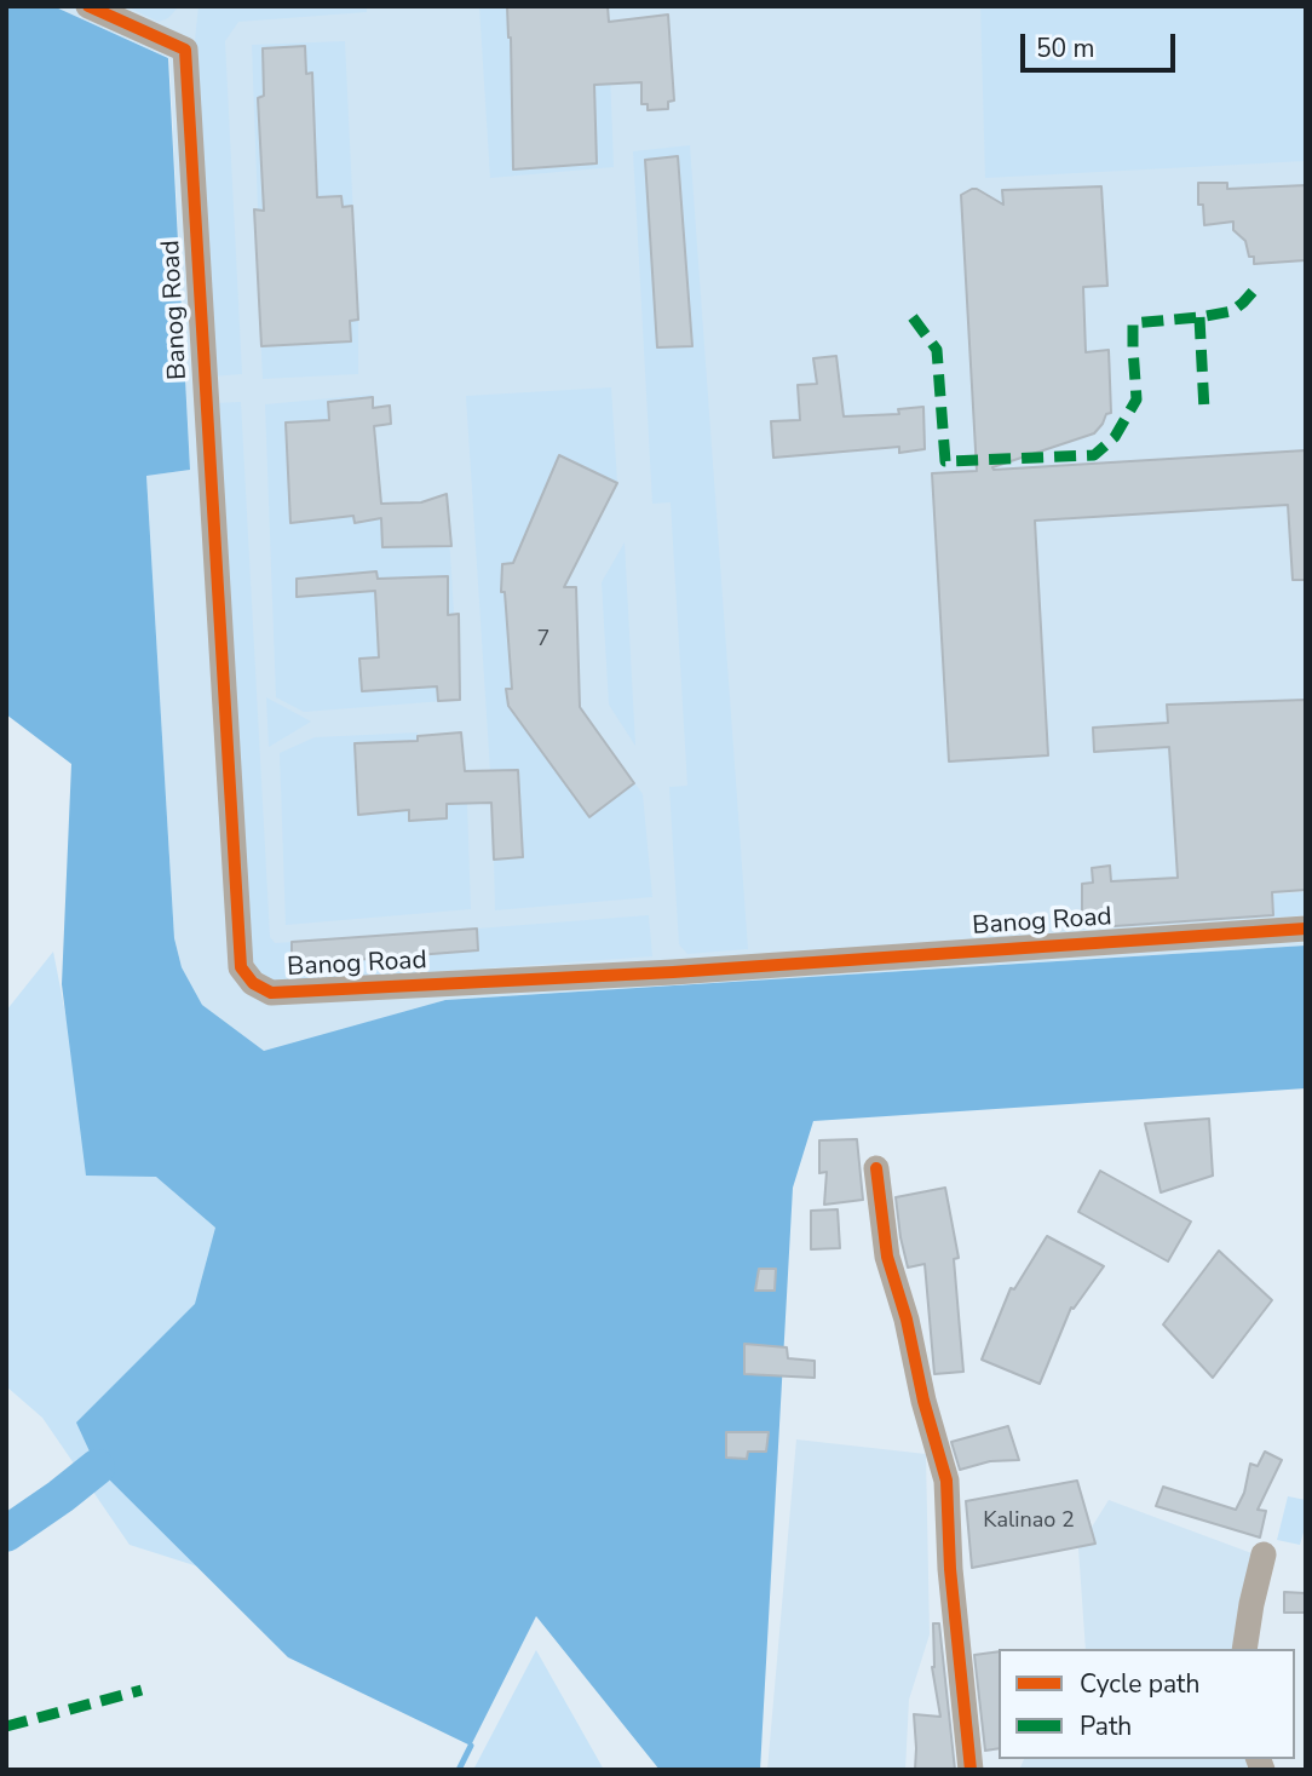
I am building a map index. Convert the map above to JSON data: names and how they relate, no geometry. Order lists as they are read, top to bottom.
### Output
{
  "streets": {
    "street": ["Banog Road"]
  },
  "house_numbers": ["7", "Kalinao 2"],
  "legend": ["Cycle path", "Path"],
  "scale_bar": "50 m"
}
